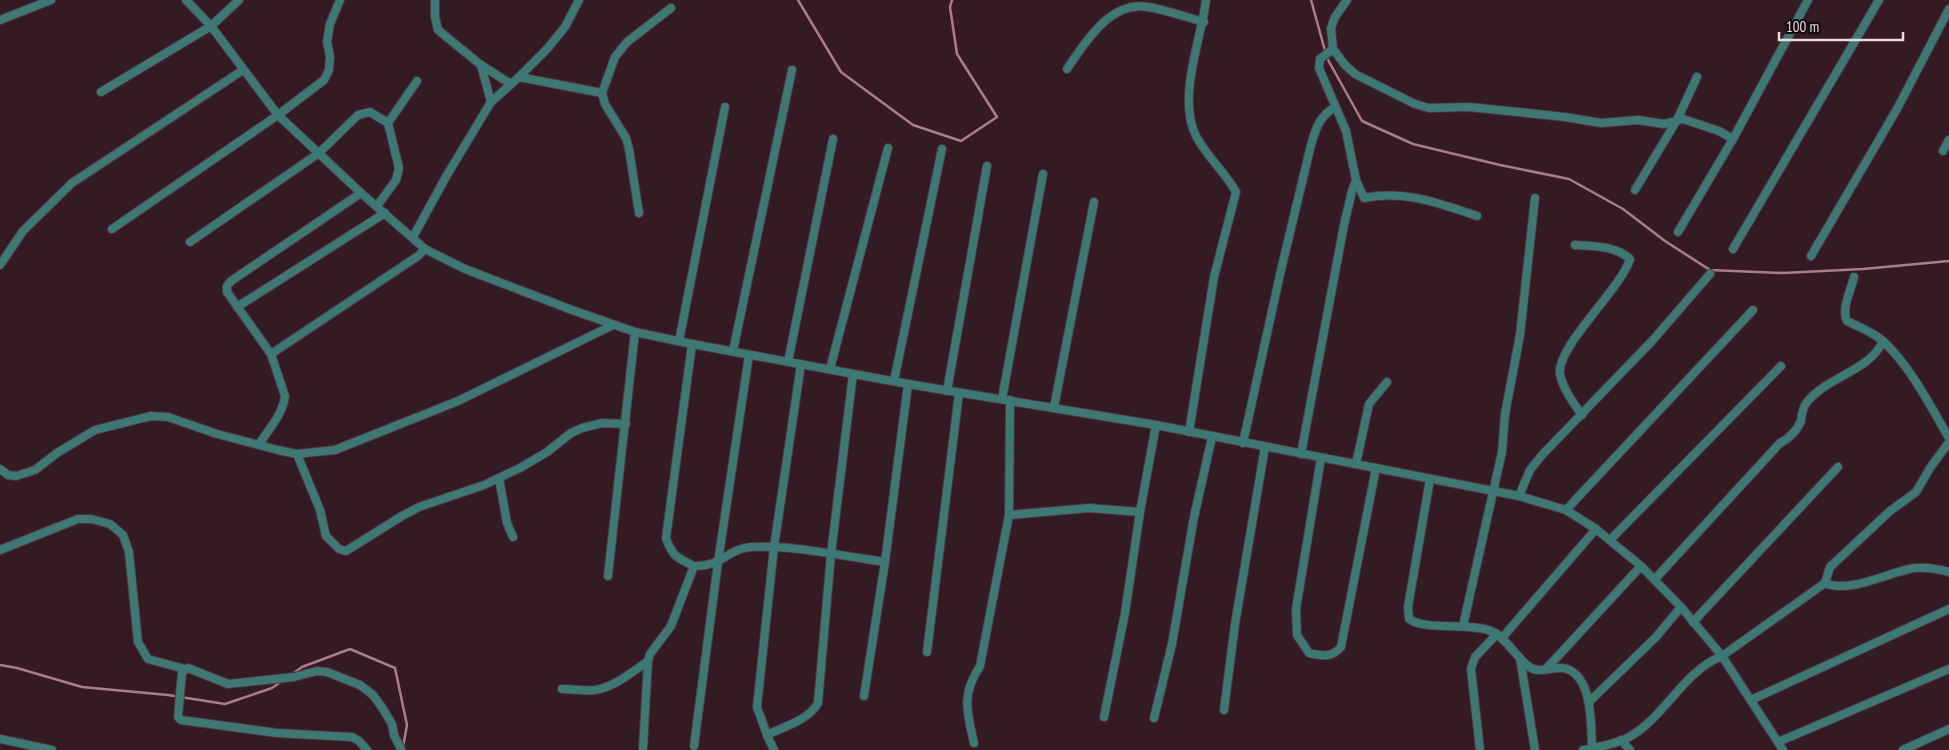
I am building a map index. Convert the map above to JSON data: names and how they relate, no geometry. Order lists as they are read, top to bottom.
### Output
{
  "scale_bar": "100 m"
}
